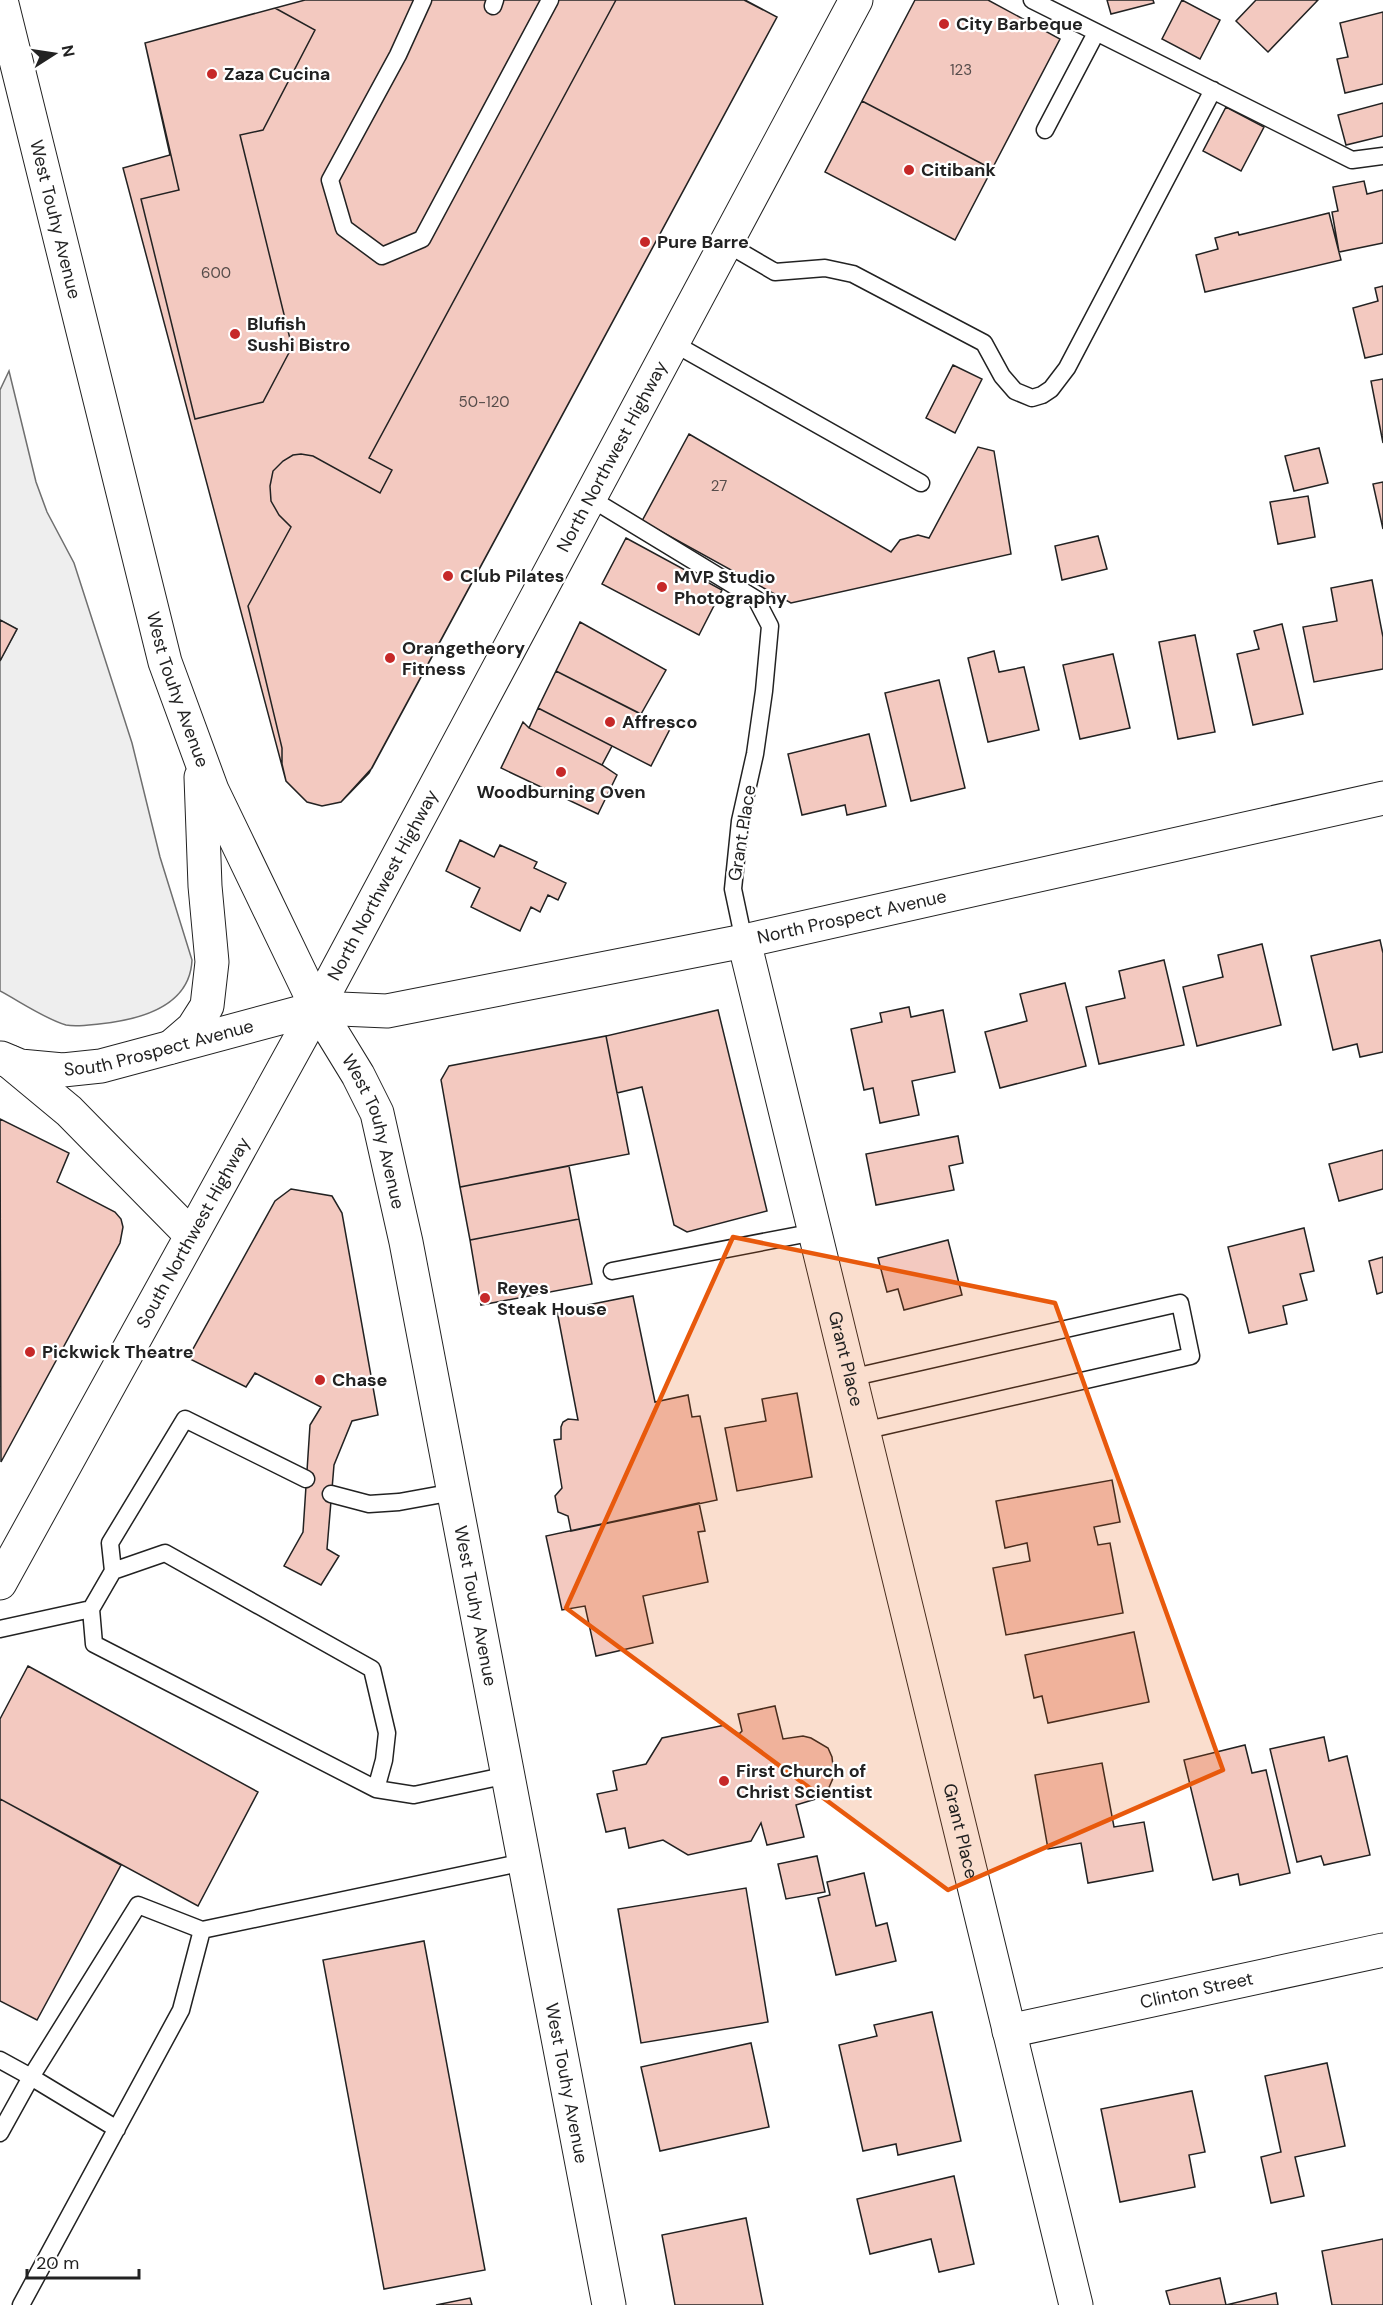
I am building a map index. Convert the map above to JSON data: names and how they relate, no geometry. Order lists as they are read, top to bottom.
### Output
{
  "streets": {
    "main road": [
      "West Touhy Avenue",
      "North Northwest Highway",
      "Grant Place",
      "North Prospect Avenue",
      "South Prospect Avenue",
      "South Northwest Highway",
      "Clinton Street"
    ]
  },
  "crossings": [
    ["West Touhy Avenue", "North Northwest Highway"],
    ["West Touhy Avenue", "North Prospect Avenue"],
    ["West Touhy Avenue", "South Prospect Avenue"],
    ["West Touhy Avenue", "South Northwest Highway"],
    ["North Northwest Highway", "Grant Place"],
    ["North Northwest Highway", "North Prospect Avenue"],
    ["North Northwest Highway", "South Prospect Avenue"],
    ["North Northwest Highway", "South Northwest Highway"],
    ["Grant Place", "North Prospect Avenue"],
    ["Grant Place", "Clinton Street"],
    ["North Prospect Avenue", "South Prospect Avenue"],
    ["North Prospect Avenue", "South Northwest Highway"],
    ["South Prospect Avenue", "South Northwest Highway"]
  ],
  "places": [
    "City Barbeque",
    "Zaza Cucina",
    "Citibank",
    "Pure Barre",
    "Blufish Sushi Bistro",
    "Club Pilates",
    "MVP Studio Photography",
    "Orangetheory Fitness",
    "Affresco",
    "Woodburning Oven",
    "Reyes Steak House",
    "Pickwick Theatre",
    "Chase",
    "First Church of Christ Scientist"
  ],
  "house_numbers": [
    "123",
    "600",
    "50-120",
    "27"
  ],
  "scale_bar": "20 m",
  "north": "right"
}
